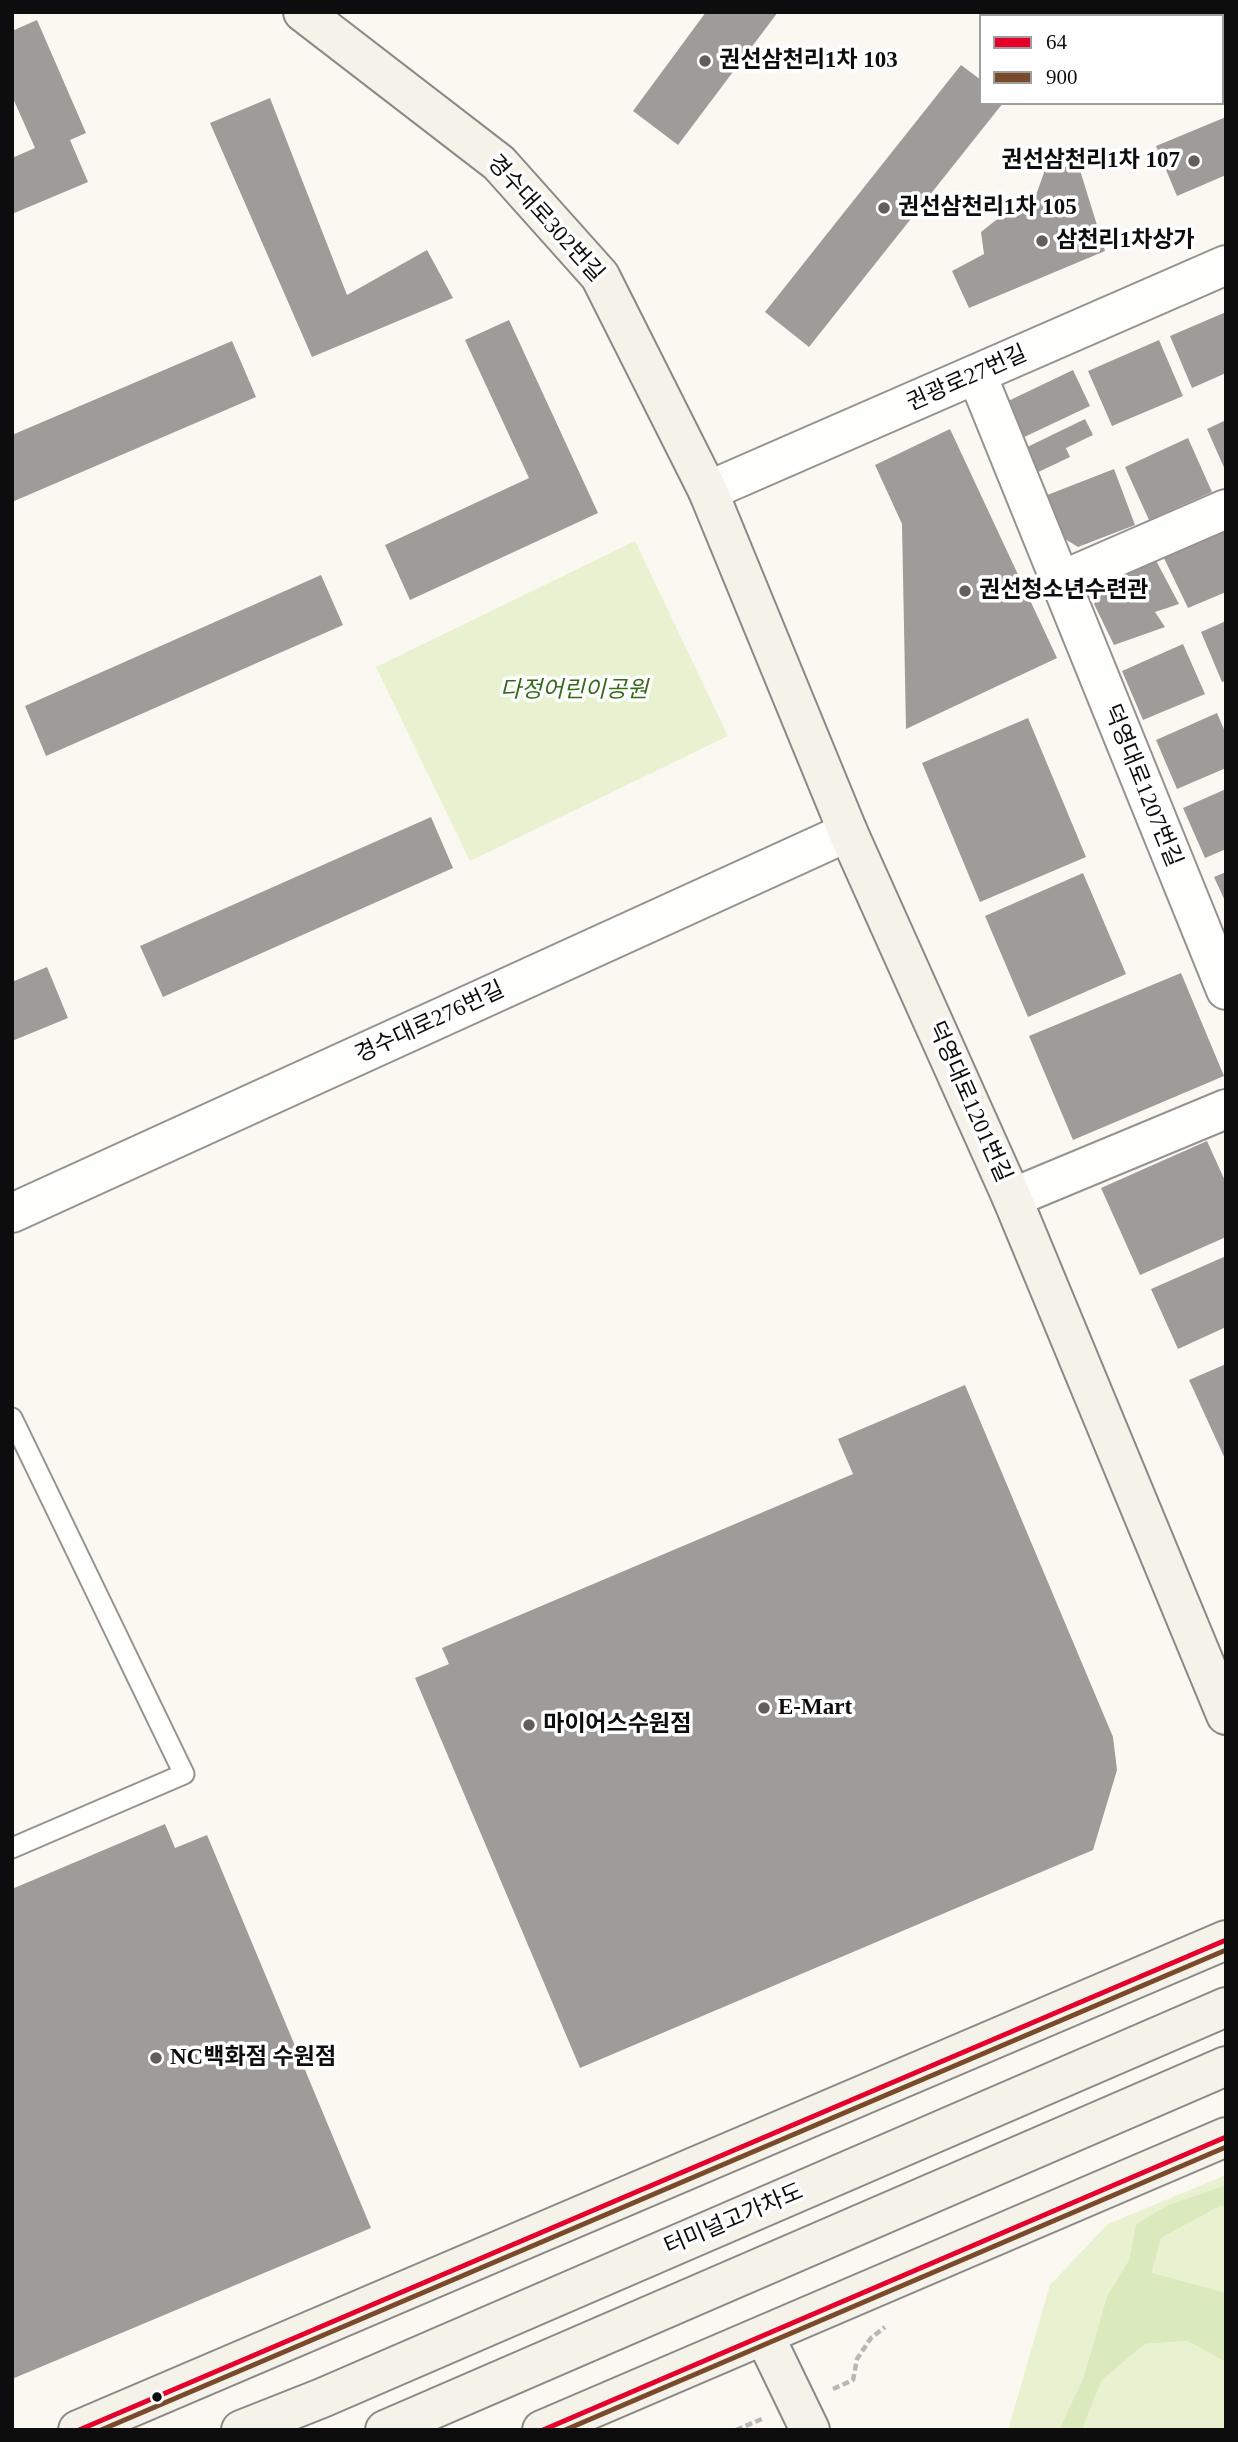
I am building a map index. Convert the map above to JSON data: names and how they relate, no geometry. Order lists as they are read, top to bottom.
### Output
{
  "streets": {
    "main road": ["경수대로302번길", "덕영대로1201번길", "터미널고가차도"],
    "street": ["권광로27번길", "덕영대로1207번길", "경수대로276번길"]
  },
  "crossings": [
    ["경수대로302번길", "권광로27번길"],
    ["경수대로302번길", "덕영대로1201번길"],
    ["권광로27번길", "덕영대로1207번길"],
    ["권광로27번길", "덕영대로1201번길"],
    ["경수대로276번길", "덕영대로1201번길"]
  ],
  "parks": ["다정어린이공원"],
  "places": [
    "권선삼천리1차 103",
    "권선삼천리1차 107",
    "권선삼천리1차 105",
    "삼천리1차상가",
    "권선청소년수련관",
    "E-Mart",
    "마이어스수원점",
    "NC백화점 수원점"
  ],
  "lines": ["transit line 64", "transit line 900"],
  "legend": ["64", "900"]
}
